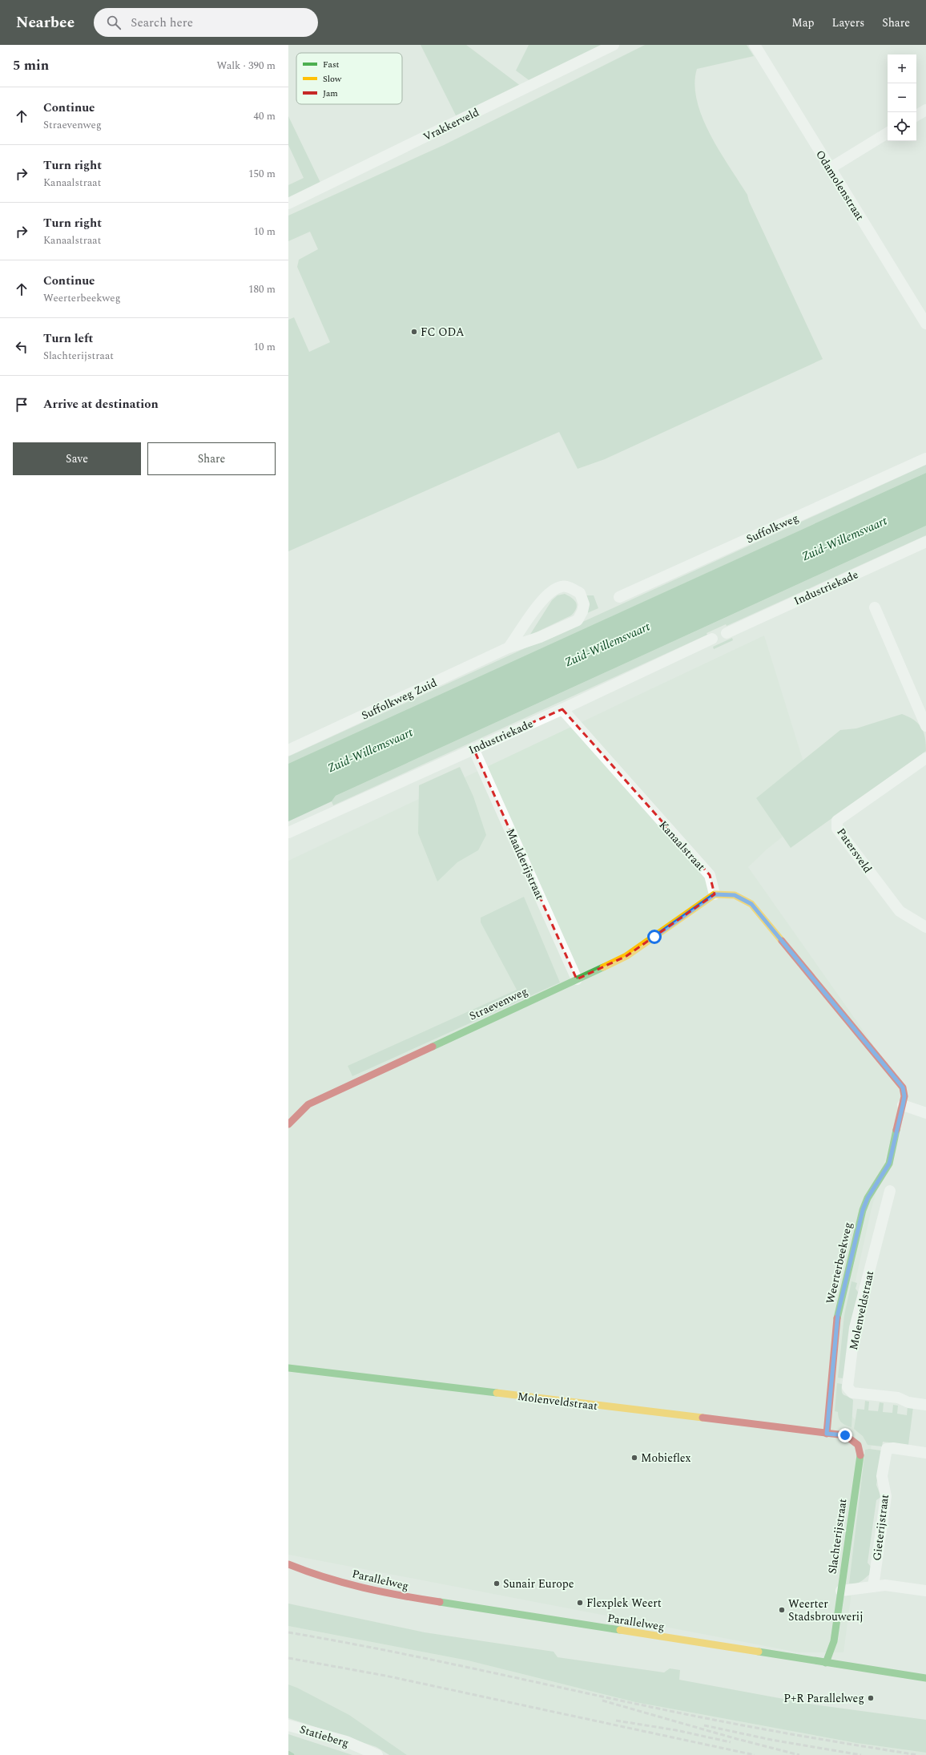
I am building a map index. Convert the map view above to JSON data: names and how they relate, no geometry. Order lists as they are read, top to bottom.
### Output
{
  "streets": {
    "street": [
      "Vrakkerveld",
      "Odamolenstraat",
      "Suffolkweg",
      "Industriekade",
      "Suffolkweg Zuid",
      "Kanaalstraat",
      "Patersveld",
      "Maalderijstraat",
      "Straevenweg",
      "Weerterbeekweg",
      "Molenveldstraat",
      "Gieterijstraat",
      "Slachterijstraat",
      "Parallelweg",
      "Statieberg"
    ]
  },
  "crossings": [
    ["Industriekade", "Kanaalstraat"],
    ["Industriekade", "Maalderijstraat"],
    ["Kanaalstraat", "Straevenweg"],
    ["Maalderijstraat", "Straevenweg"],
    ["Weerterbeekweg", "Molenveldstraat"],
    ["Weerterbeekweg", "Slachterijstraat"],
    ["Molenveldstraat", "Slachterijstraat"],
    ["Slachterijstraat", "Parallelweg"]
  ],
  "water": ["Zuid-Willemsvaart"],
  "places": [
    "FC ODA",
    "Mobieflex",
    "Sunair Europe",
    "Flexplek Weert",
    "Weerter Stadsbrouwerij",
    "P+R Parallelweg"
  ],
  "legend": ["Fast", "Slow", "Jam"],
  "page": {
    "header": "Nearbee",
    "search": "Search here",
    "nav": ["Map", "Layers", "Share"],
    "heading": ["5 min", "Walk · 390 m"],
    "map_buttons": ["+", "−"],
    "list": [
      ["Continue", "Straevenweg", "40 m"],
      ["Turn right", "Kanaalstraat", "150 m"],
      ["Turn right", "Kanaalstraat", "10 m"],
      ["Continue", "Weerterbeekweg", "180 m"],
      ["Turn left", "Slachterijstraat", "10 m"],
      "Arrive at destination"
    ],
    "buttons": ["Save", "Share"]
  }
}
